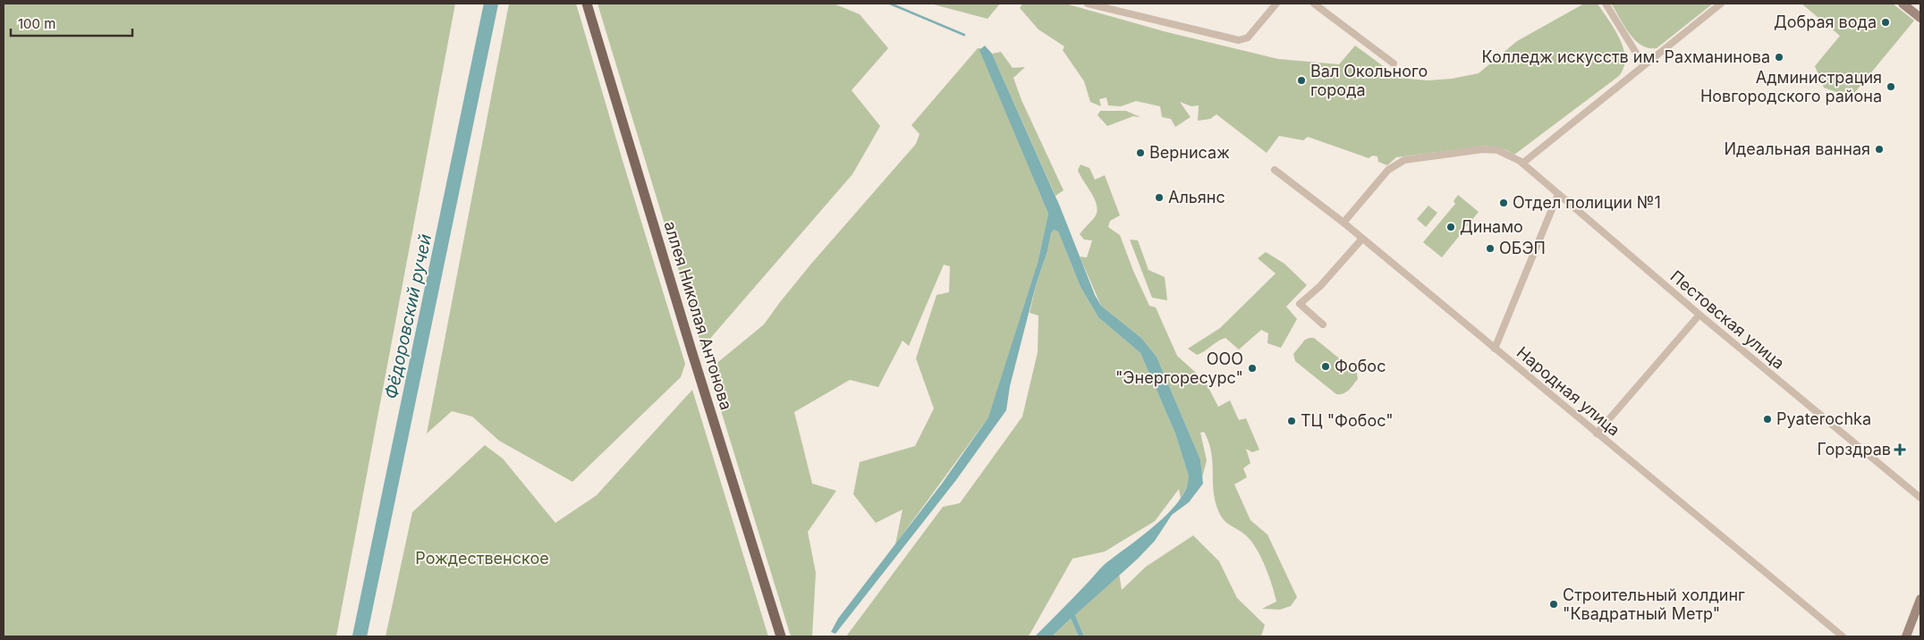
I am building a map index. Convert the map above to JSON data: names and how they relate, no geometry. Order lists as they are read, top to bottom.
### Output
{
  "streets": {
    "main road": ["аллея Николая Антонова"],
    "street": ["Пестовская улица", "Народная улица"]
  },
  "crossings": [
    ["Пестовская улица", "Народная улица"]
  ],
  "water": ["Фёдоровский ручей"],
  "parks": ["Рождественское"],
  "places": {
    "other": [
      "Добрая вода",
      "Колледж искусств им. Рахманинова",
      "Вал Окольного города",
      "Администрация Новгородского района",
      "Идеальная ванная",
      "Вернисаж",
      "Альянс",
      "Отдел полиции №1",
      "Динамо",
      "ОБЭП",
      "Фобос",
      "ООО \"Энергоресурс\"",
      "Pyaterochka",
      "ТЦ \"Фобос\"",
      "Строительный холдинг \"Квадратный Метр\""
    ],
    "health": ["Горздрав"]
  },
  "scale_bar": "100 m"
}
